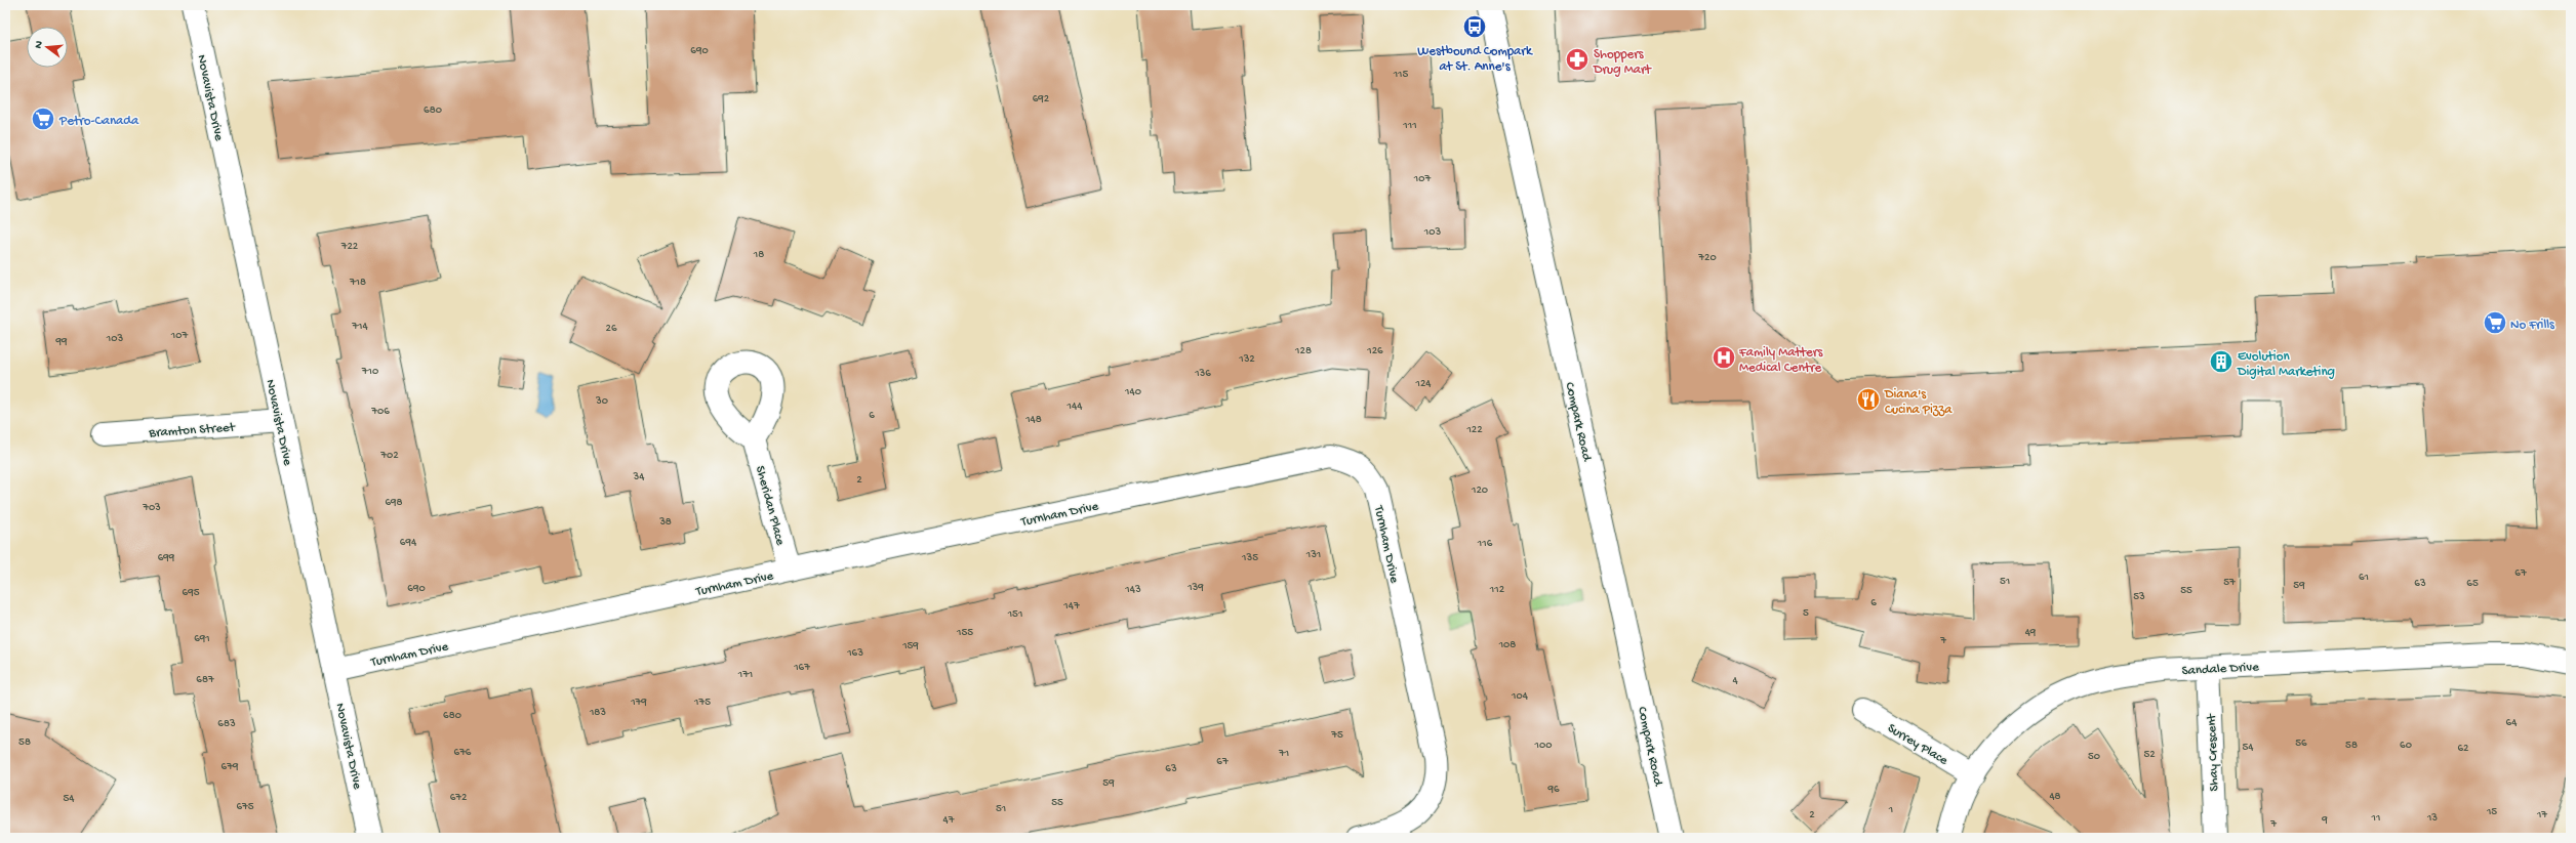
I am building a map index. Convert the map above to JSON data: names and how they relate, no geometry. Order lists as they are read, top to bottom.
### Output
{
  "streets": {
    "street": [
      "Novavista Drive",
      "Compark Road",
      "Bramton Street",
      "Sheridan Place",
      "Turnham Drive",
      "Sandale Drive",
      "Surrey Place",
      "Shay Crescent"
    ]
  },
  "crossings": [
    ["Novavista Drive", "Bramton Street"],
    ["Novavista Drive", "Turnham Drive"],
    ["Sheridan Place", "Turnham Drive"],
    ["Sandale Drive", "Surrey Place"],
    ["Sandale Drive", "Shay Crescent"]
  ],
  "places": {
    "bus stop": ["Westbound Compark at St. Anne's"],
    "pharmacy": ["Shoppers Drug Mart"],
    "supermarket": ["Petro-Canada", "No Frills"],
    "hospital": ["Family Matters Medical Centre"],
    "building": ["Evolution Digital Marketing"],
    "restaurant": ["Diana's Cucina Pizza"]
  },
  "house_numbers": [
    "690",
    "115",
    "692",
    "680",
    "111",
    "107",
    "103",
    "722",
    "18",
    "720",
    "718",
    "714",
    "26",
    "107",
    "103",
    "99",
    "128",
    "126",
    "132",
    "710",
    "136",
    "124",
    "140",
    "30",
    "144",
    "706",
    "6",
    "148",
    "122",
    "702",
    "34",
    "2",
    "120",
    "698",
    "703",
    "38",
    "694",
    "116",
    "131",
    "699",
    "135",
    "67",
    "61",
    "51",
    "57",
    "63",
    "65",
    "59",
    "139",
    "690",
    "143",
    "112",
    "55",
    "695",
    "53",
    "6",
    "147",
    "5",
    "151",
    "155",
    "49",
    "691",
    "7",
    "108",
    "159",
    "163",
    "167",
    "171",
    "687",
    "4",
    "104",
    "179",
    "175",
    "183",
    "680",
    "64",
    "683",
    "75",
    "58",
    "56",
    "100",
    "58",
    "60",
    "54",
    "62",
    "676",
    "71",
    "52",
    "50",
    "67",
    "679",
    "63",
    "59",
    "96",
    "48",
    "672",
    "54",
    "55",
    "675",
    "51",
    "1",
    "15",
    "2",
    "17",
    "11",
    "13",
    "47",
    "9",
    "7"
  ],
  "north": "left"
}
